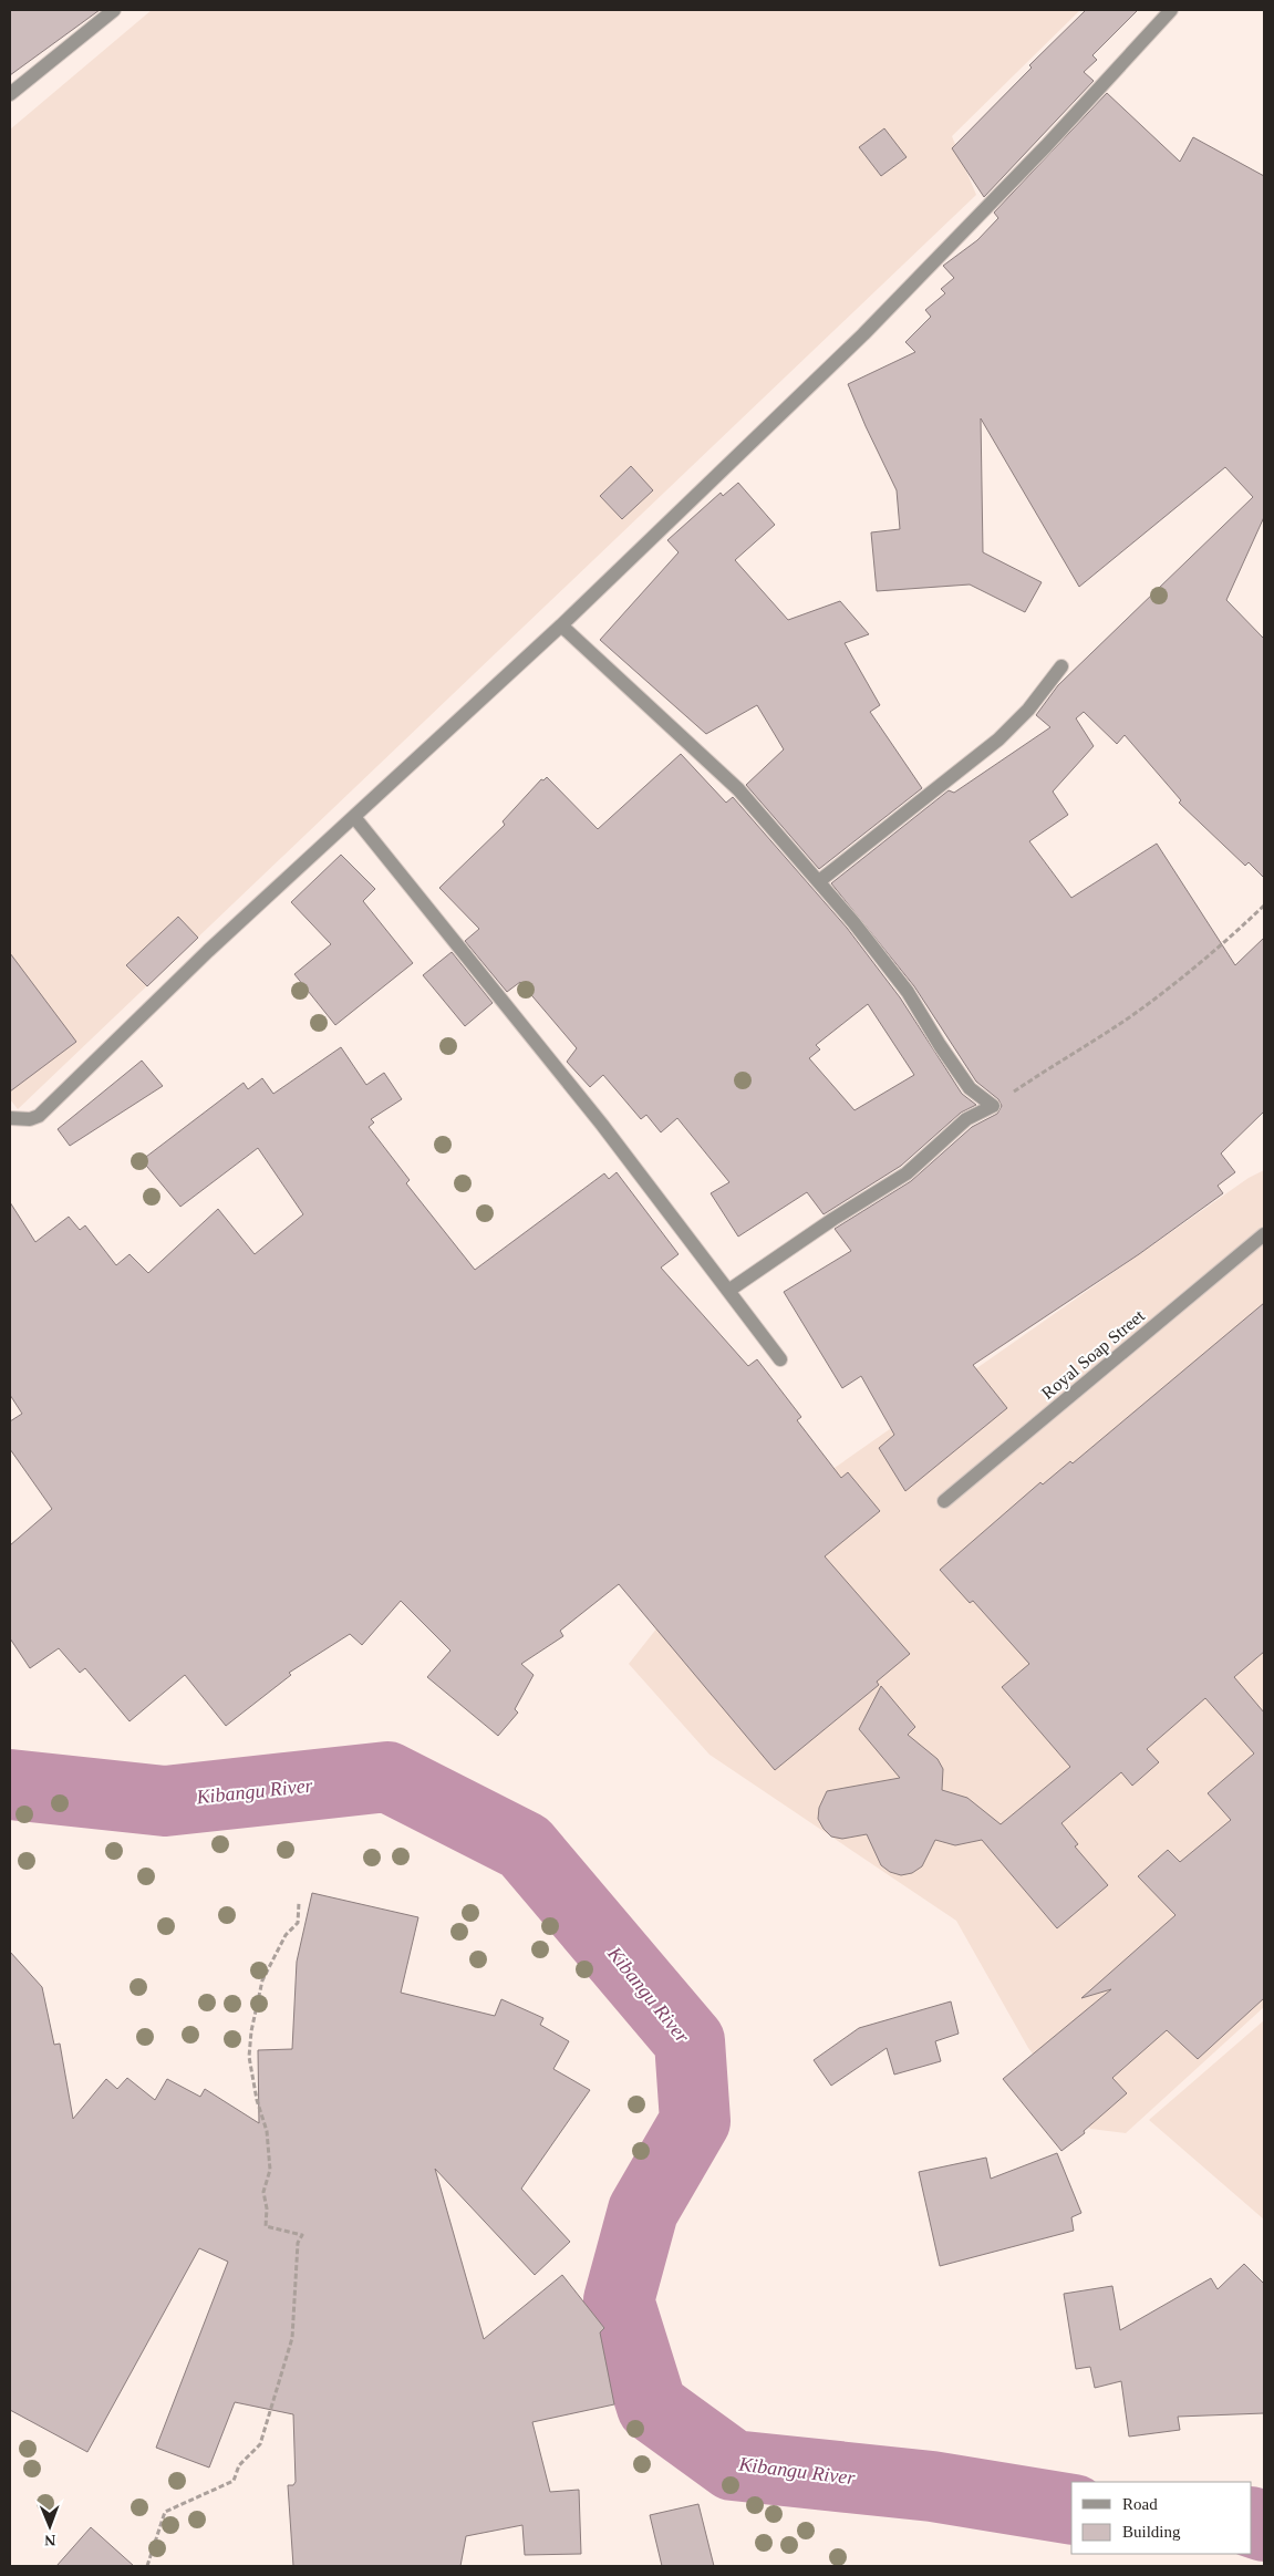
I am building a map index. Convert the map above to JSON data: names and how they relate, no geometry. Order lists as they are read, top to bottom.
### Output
{
  "streets": {
    "street": ["Royal Soap Street"]
  },
  "water": ["Kibangu River"],
  "legend": ["Road", "Building"],
  "north": "bottom"
}
